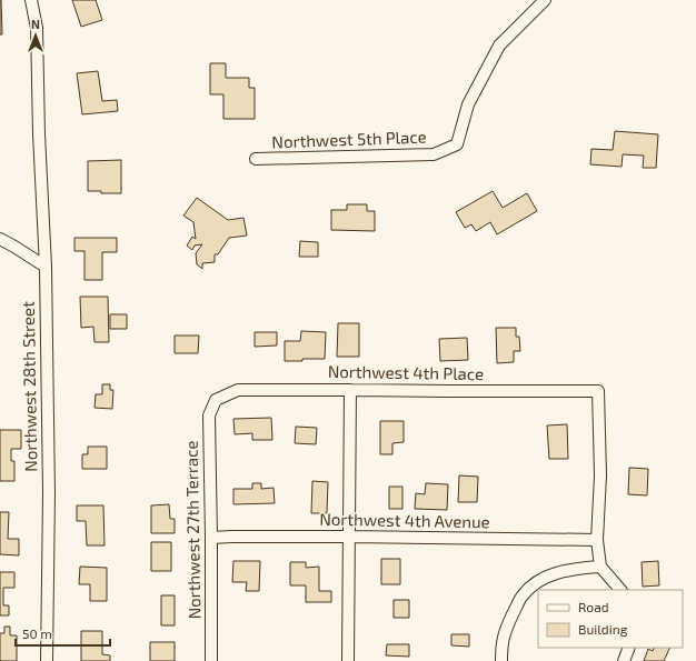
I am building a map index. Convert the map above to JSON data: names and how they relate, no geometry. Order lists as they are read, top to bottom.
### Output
{
  "streets": {
    "street": [
      "Northwest 5th Place",
      "Northwest 4th Place",
      "Northwest 28th Street",
      "Northwest 4th Avenue",
      "Northwest 27th Terrace"
    ]
  },
  "crossings": [
    ["Northwest 4th Place", "Northwest 4th Avenue"],
    ["Northwest 4th Place", "Northwest 27th Terrace"],
    ["Northwest 4th Avenue", "Northwest 27th Terrace"]
  ],
  "legend": ["Road", "Building"],
  "scale_bar": "50 m",
  "north": "top"
}
